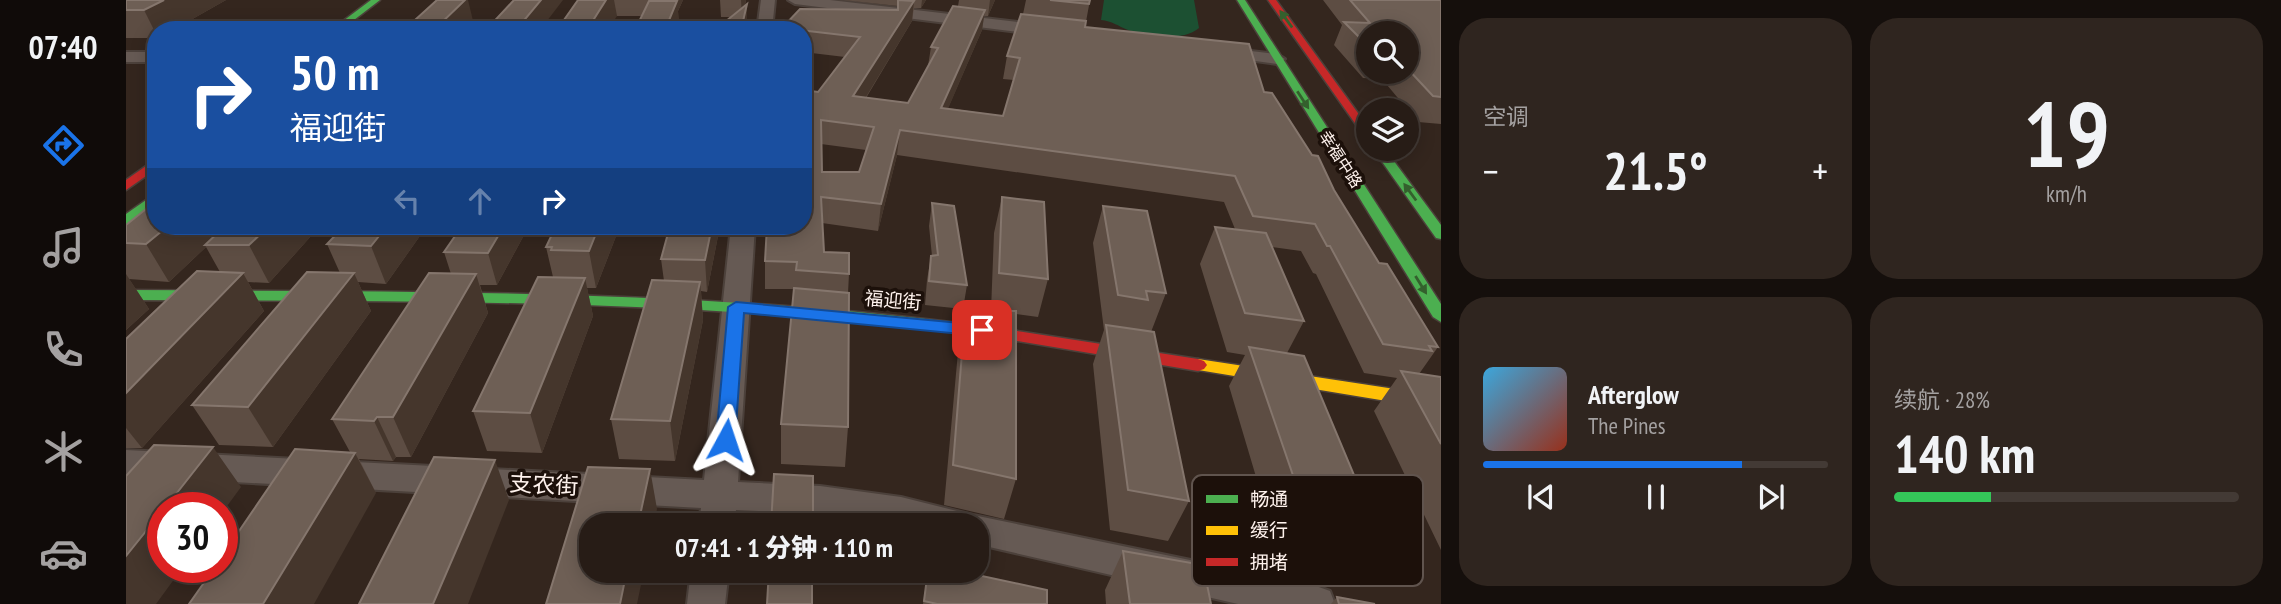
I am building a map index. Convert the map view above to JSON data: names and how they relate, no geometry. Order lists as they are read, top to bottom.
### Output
{
  "streets": {
    "street": ["幸福中路", "福迎街", "支农街"]
  },
  "legend": ["畅通", "缓行", "拥堵"],
  "page": {
    "tabs": "07:40",
    "tile": [
      "空调",
      ["19", "km/h"],
      ["续航 · 28%", "140 km"]
    ],
    "turn": ["50 m", "福迎街"],
    "heat": ["−", "21.5°", "+"],
    "song": ["Afterglow", "The Pines"],
    "limit": "30",
    "trip": "07:41 · 1 分钟 · 110 m"
  }
}
